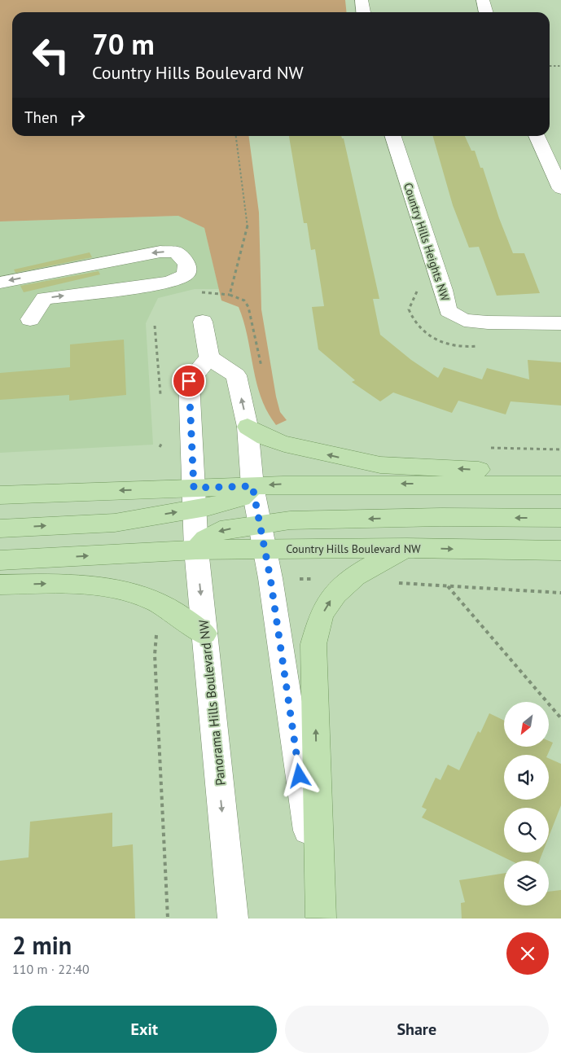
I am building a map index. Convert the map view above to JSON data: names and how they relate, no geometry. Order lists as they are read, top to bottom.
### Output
{
  "streets": {
    "main road": ["Country Hills Boulevard NW"],
    "street": ["Country Hills Heights NW", "Panorama Hills Boulevard NW"]
  },
  "crossings": [
    ["Country Hills Boulevard NW", "Panorama Hills Boulevard NW"]
  ],
  "north": "bottom left",
  "page": {
    "turn": ["70 m", "Country Hills Boulevard NW"],
    "then": "Then",
    "heading": ["2 min", "110 m · 22:40"],
    "buttons": ["Exit", "Share"]
  }
}
